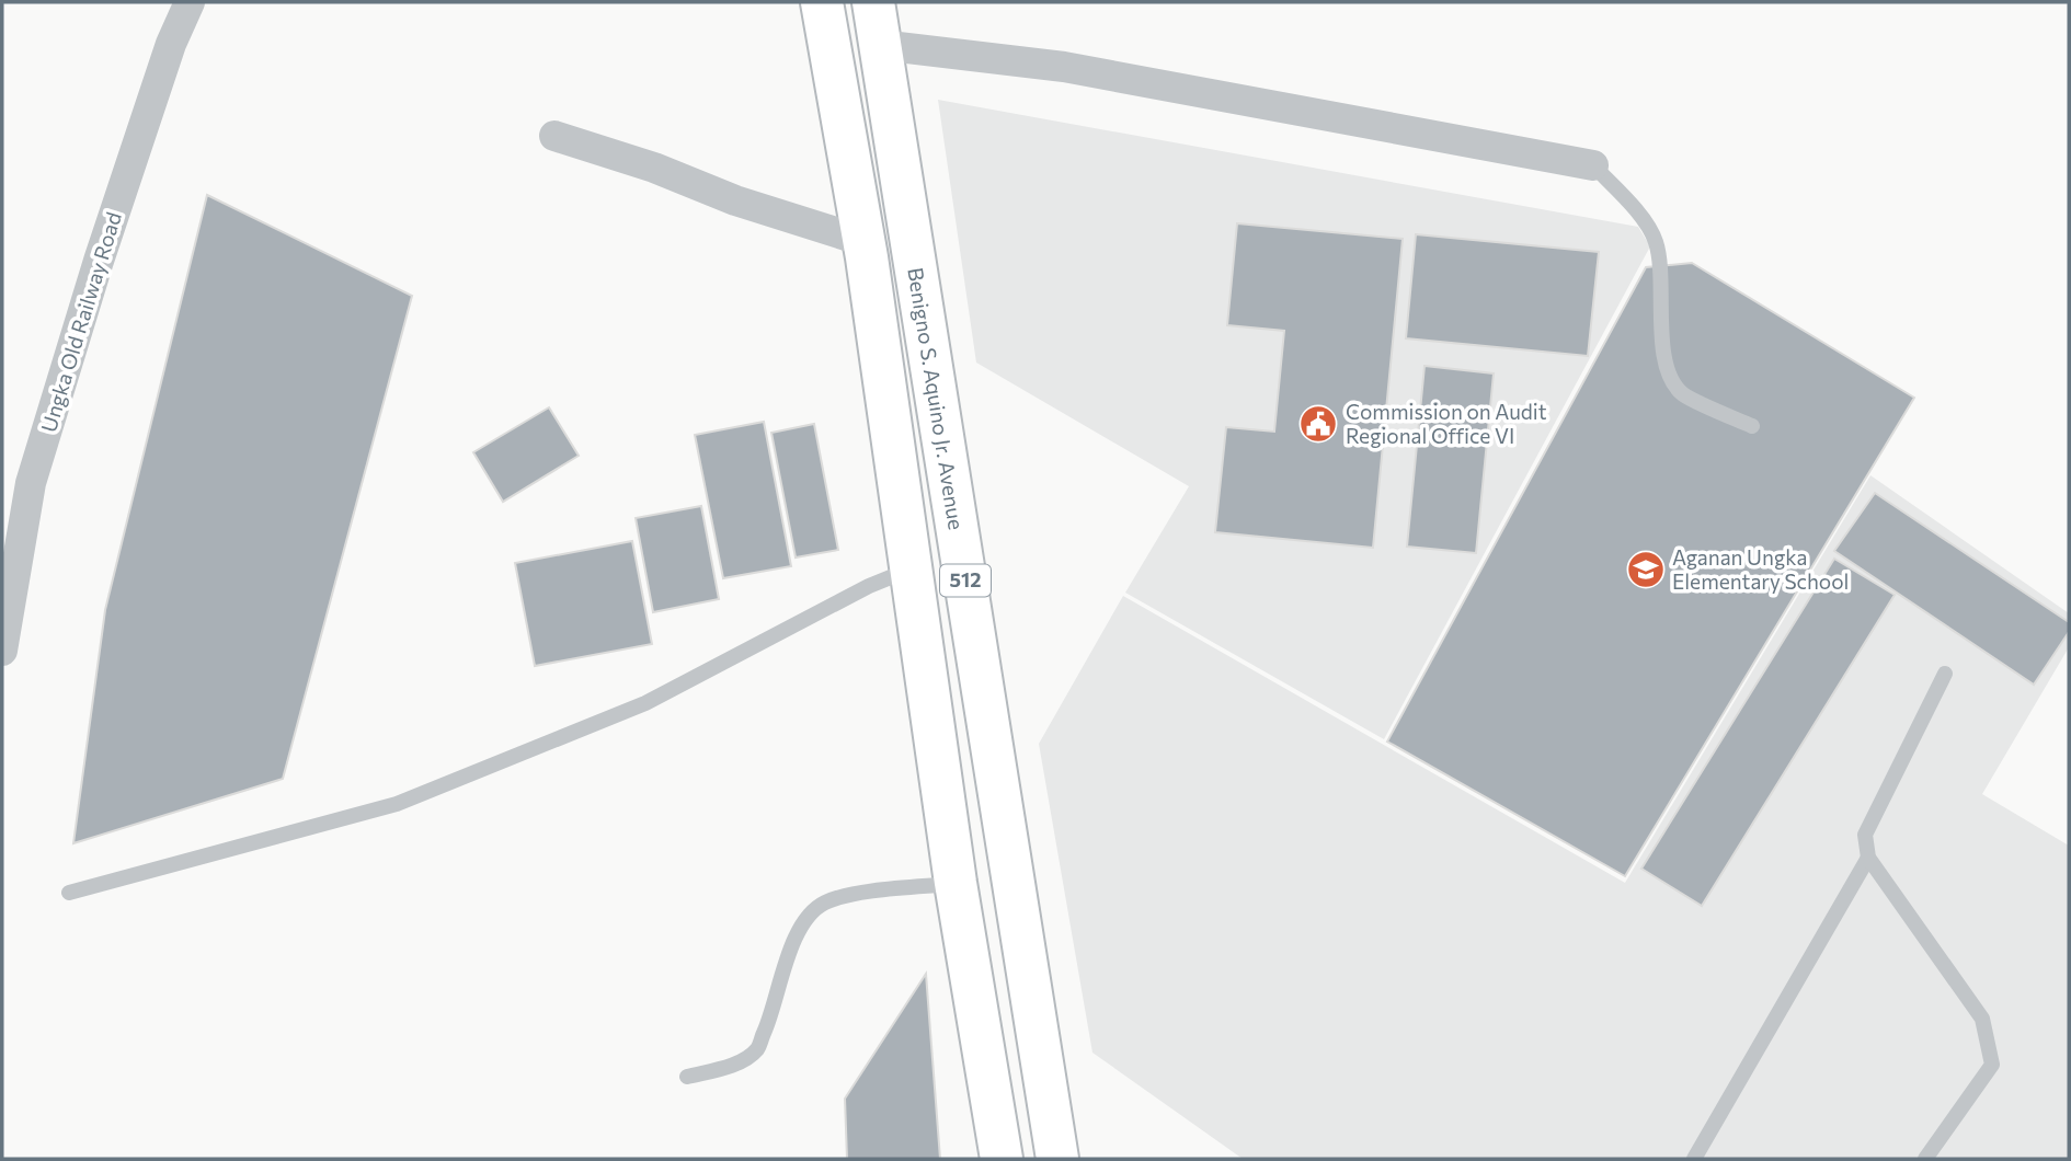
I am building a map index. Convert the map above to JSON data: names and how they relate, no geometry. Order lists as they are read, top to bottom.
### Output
{
  "streets": {
    "main road": ["Benigno S. Aquino Jr. Avenue", "512"],
    "street": ["Ungka Old Railway Road"]
  },
  "places": {
    "public building": ["Commission on Audit Regional Office VI"],
    "school or university": ["Aganan Ungka Elementary School"]
  }
}
